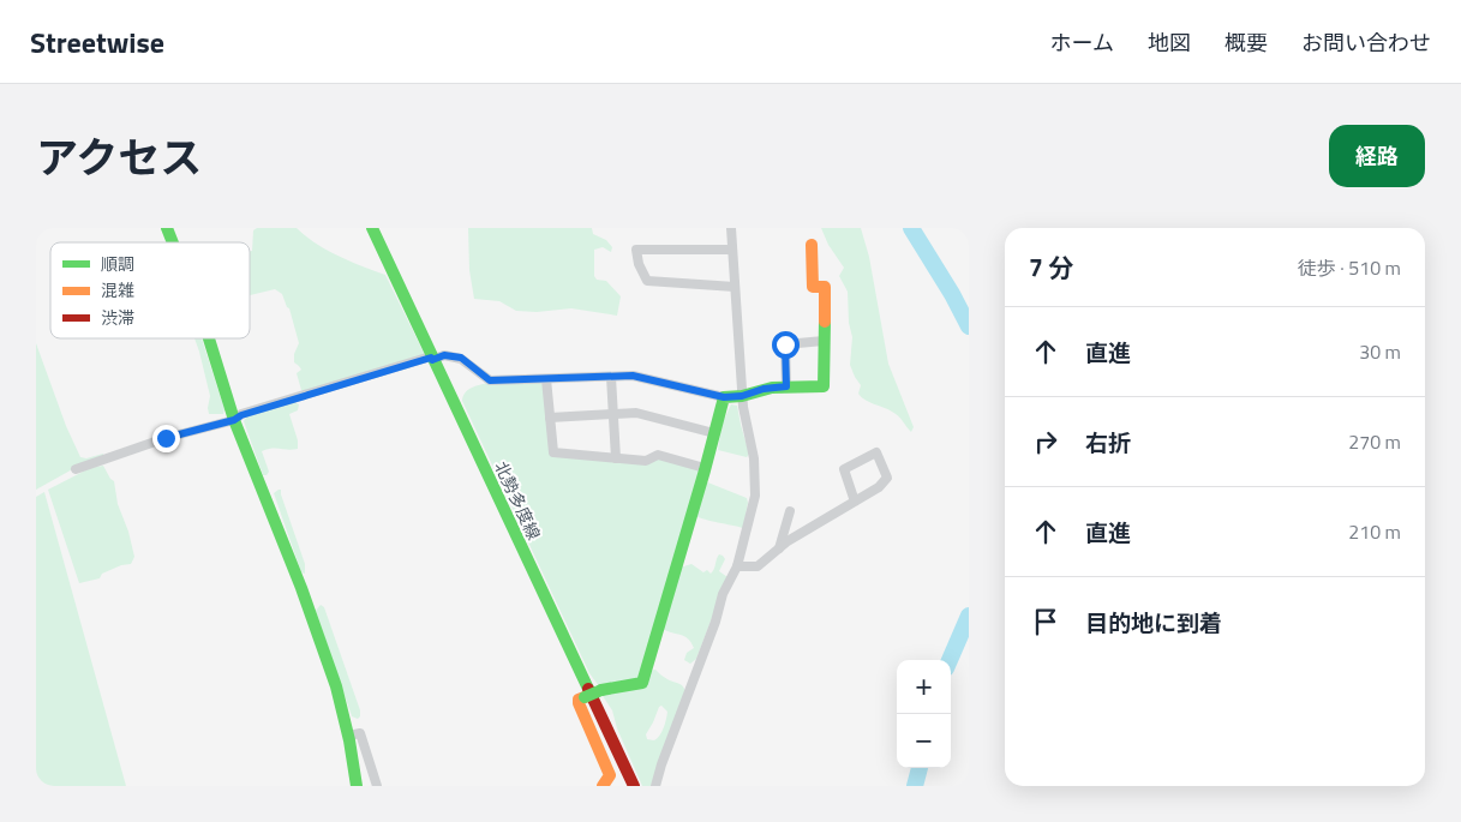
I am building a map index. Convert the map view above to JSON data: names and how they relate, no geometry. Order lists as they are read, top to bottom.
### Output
{
  "streets": {
    "street": ["北勢多度線"]
  },
  "legend": ["順調", "混雑", "渋滞"],
  "page": {
    "header": "Streetwise",
    "nav": [
      "ホーム",
      "地図",
      "概要",
      "お問い合わせ"
    ],
    "title": "アクセス",
    "buttons": "経路",
    "heading": ["7 分", "徒歩 · 510 m"],
    "list": [
      ["直進", "30 m"],
      ["右折", "270 m"],
      ["直進", "210 m"],
      "目的地に到着"
    ],
    "map_buttons": ["+", "−"]
  }
}
